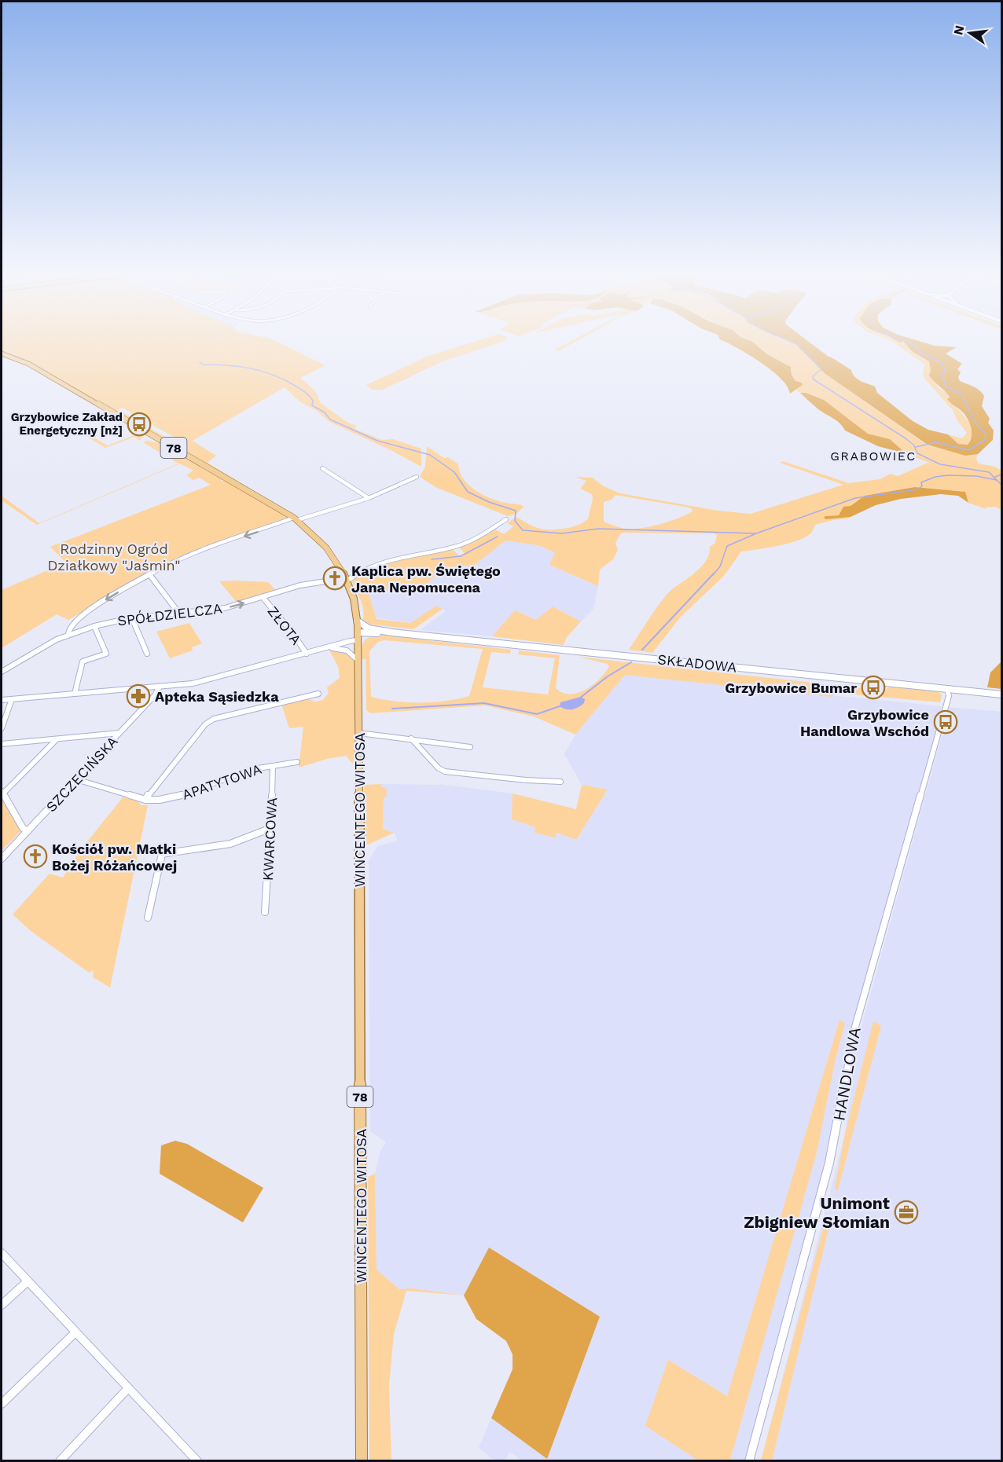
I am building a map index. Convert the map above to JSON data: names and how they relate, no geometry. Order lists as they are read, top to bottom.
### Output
{
  "streets": {
    "main road": ["78", "SKŁADOWA", "WINCENTEGO WITOSA"],
    "street": [
      "SPÓŁDZIELCZA",
      "ZŁOTA",
      "SZCZECIŃSKA",
      "APATYTOWA",
      "KWARCOWA",
      "HANDLOWA"
    ]
  },
  "crossings": [
    ["SPÓŁDZIELCZA", "ZŁOTA"],
    ["SPÓŁDZIELCZA", "WINCENTEGO WITOSA"],
    ["SKŁADOWA", "WINCENTEGO WITOSA"],
    ["SKŁADOWA", "HANDLOWA"],
    ["APATYTOWA", "KWARCOWA"]
  ],
  "districts": ["GRABOWIEC"],
  "parks": ["Rodzinny Ogród Działkowy \"Jaśmin\""],
  "places": {
    "bus stop": ["Grzybowice Zakład Energetyczny [nż]", "Grzybowice Bumar", "Grzybowice Handlowa Wschód"],
    "church": ["Kaplica pw. Świętego Jana Nepomucena", "Kościół pw. Matki Bożej Różańcowej"],
    "pharmacy": ["Apteka Sąsiedzka"],
    "office": ["Unimont Zbigniew Słomian"]
  },
  "north": "left"
}
